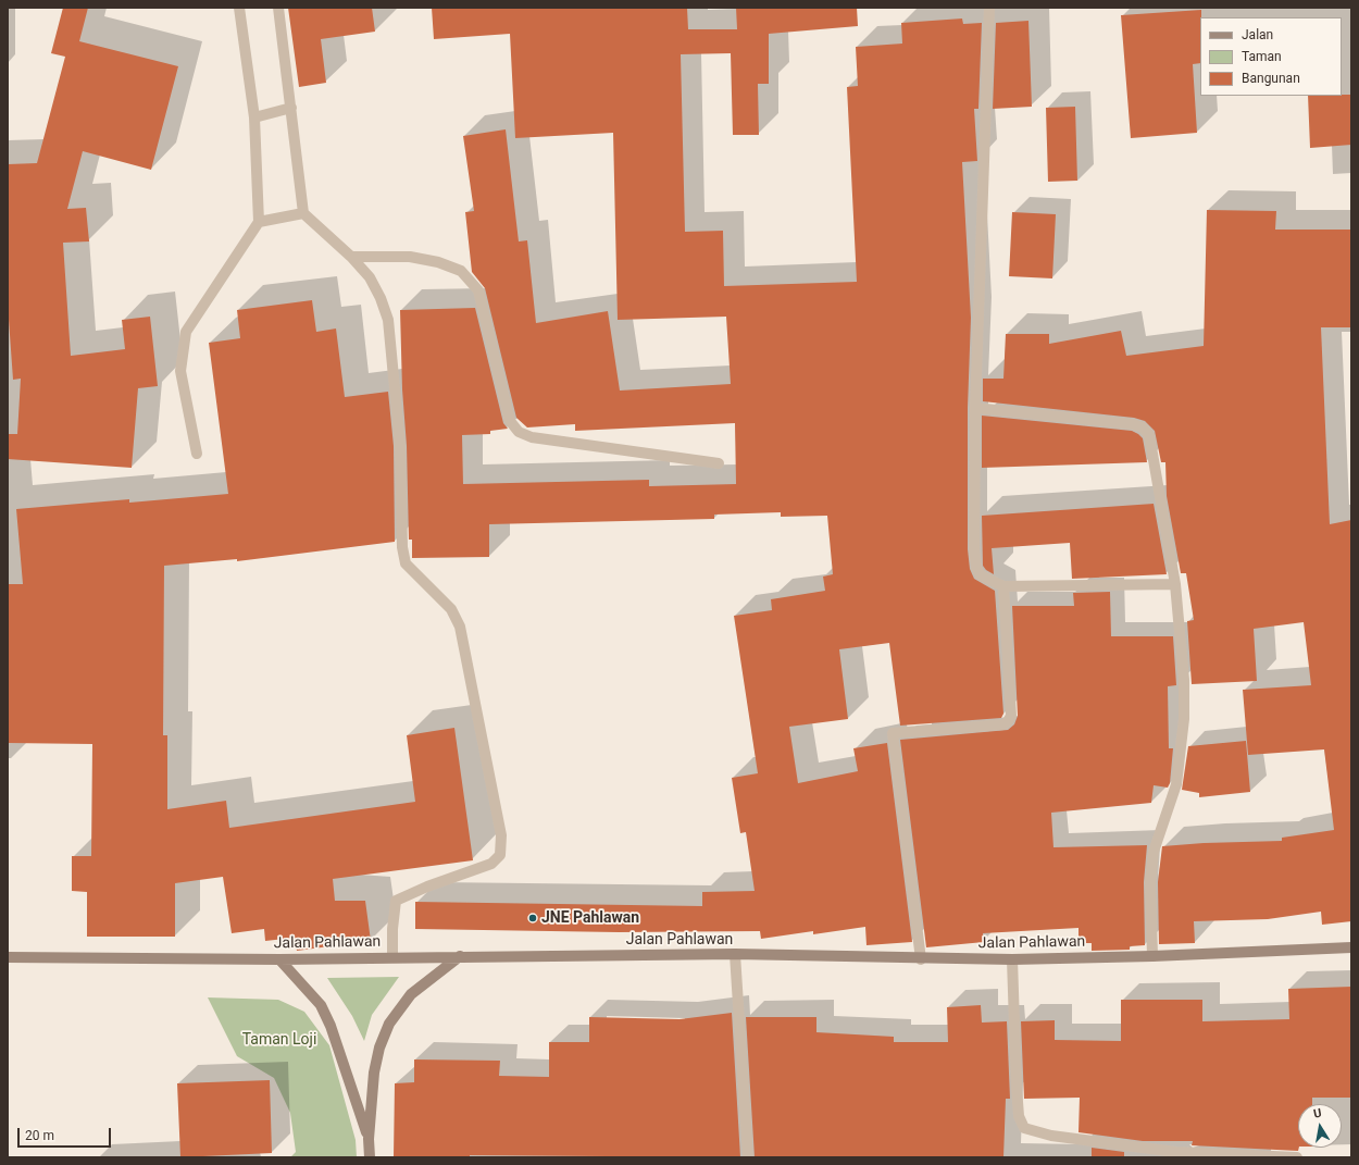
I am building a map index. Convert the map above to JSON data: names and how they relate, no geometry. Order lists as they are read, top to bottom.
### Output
{
  "streets": {
    "main road": ["Jalan Pahlawan"]
  },
  "parks": ["Taman Loji"],
  "places": ["JNE Pahlawan"],
  "legend": ["Jalan", "Taman", "Bangunan"],
  "scale_bar": "20 m",
  "north": "top"
}
